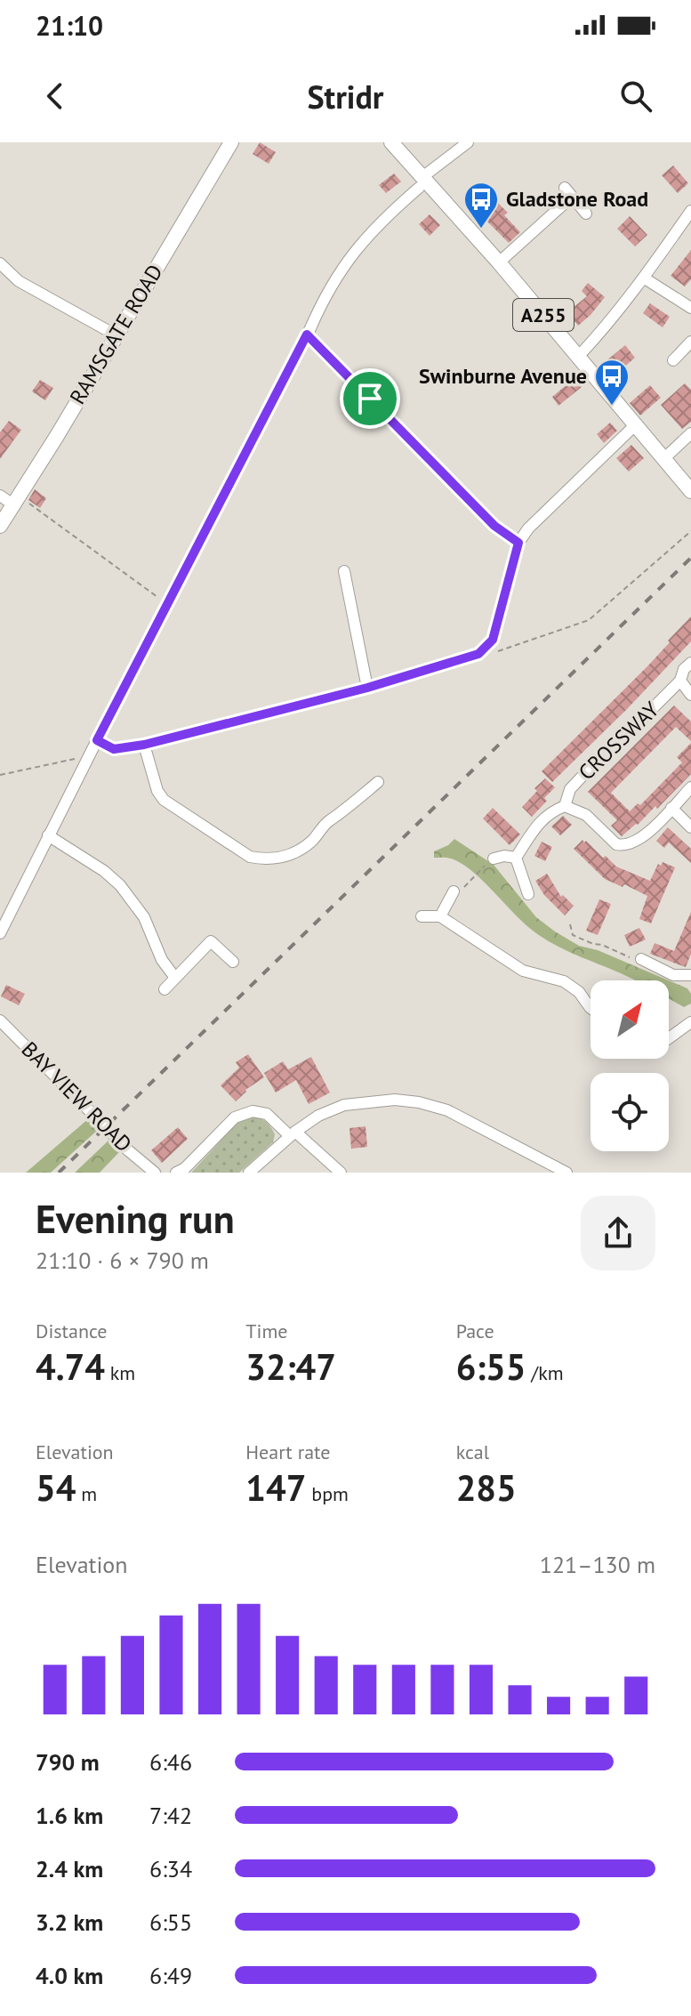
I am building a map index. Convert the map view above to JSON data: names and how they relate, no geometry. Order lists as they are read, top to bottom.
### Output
{
  "streets": {
    "main road": ["A255", "RAMSGATE ROAD"],
    "street": ["CROSSWAY", "BAY VIEW ROAD"]
  },
  "places": {
    "bus stop": ["Gladstone Road", "Swinburne Avenue"]
  },
  "north": "top right",
  "page": {
    "status": "21:10",
    "header": "Stridr",
    "heading": ["Evening run", "21:10 · 6 × 790 m"],
    "stats": [
      ["Distance", "4.74 km"],
      ["Time", "32:47"],
      ["Pace", "6:55 /km"],
      ["Elevation", "54 m"],
      ["Heart rate", "147 bpm"],
      ["kcal", "285"]
    ],
    "chart": ["Elevation", "121–130 m"],
    "list": [
      {
        "name": "790 m",
        "note": "6:46"
      },
      {
        "name": "1.6 km",
        "note": "7:42"
      },
      {
        "name": "2.4 km",
        "note": "6:34"
      },
      {
        "name": "3.2 km",
        "note": "6:55"
      },
      {
        "name": "4.0 km",
        "note": "6:49"
      }
    ]
  }
}
